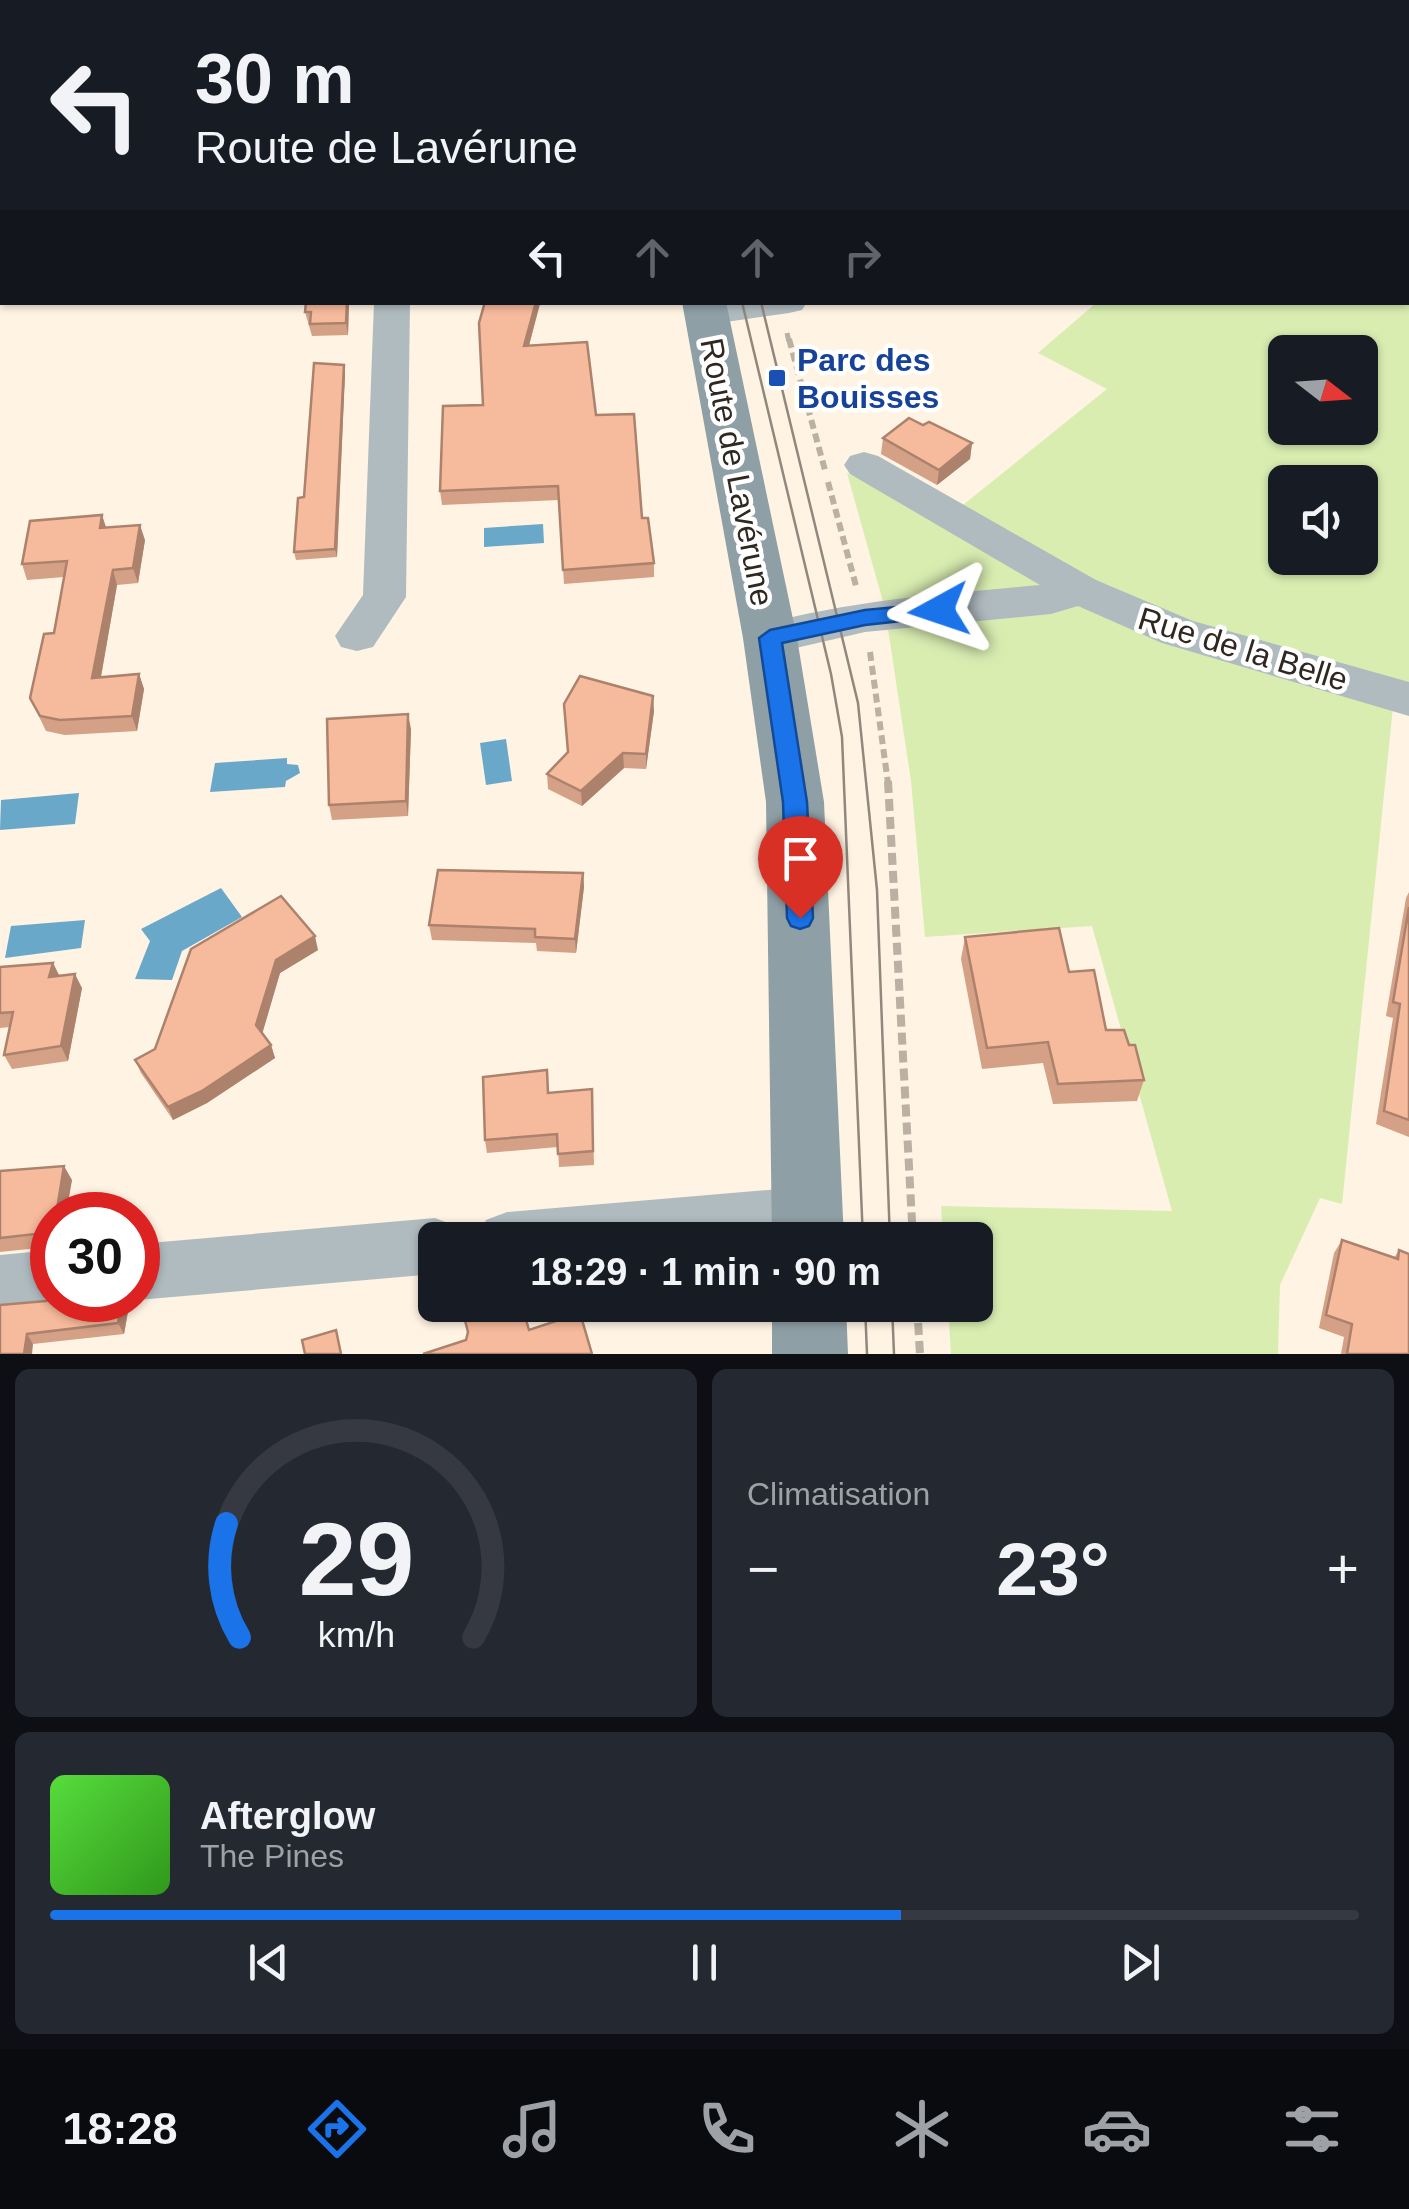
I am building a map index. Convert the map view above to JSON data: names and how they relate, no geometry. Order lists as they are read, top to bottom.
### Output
{
  "streets": {
    "main road": ["Route de Lavérune"],
    "street": ["Rue de la Belle"]
  },
  "places": {
    "transit": ["Parc des Bouisses"]
  },
  "north": "right",
  "page": {
    "turn": ["30 m", "Route de Lavérune"],
    "limit": "30",
    "trip": "18:29 · 1 min · 90 m",
    "tile": "Climatisation",
    "heat": ["−", "23°", "+"],
    "song": ["Afterglow", "The Pines"],
    "tabs": "18:28",
    "gauge": ["29", "km/h"]
  }
}
